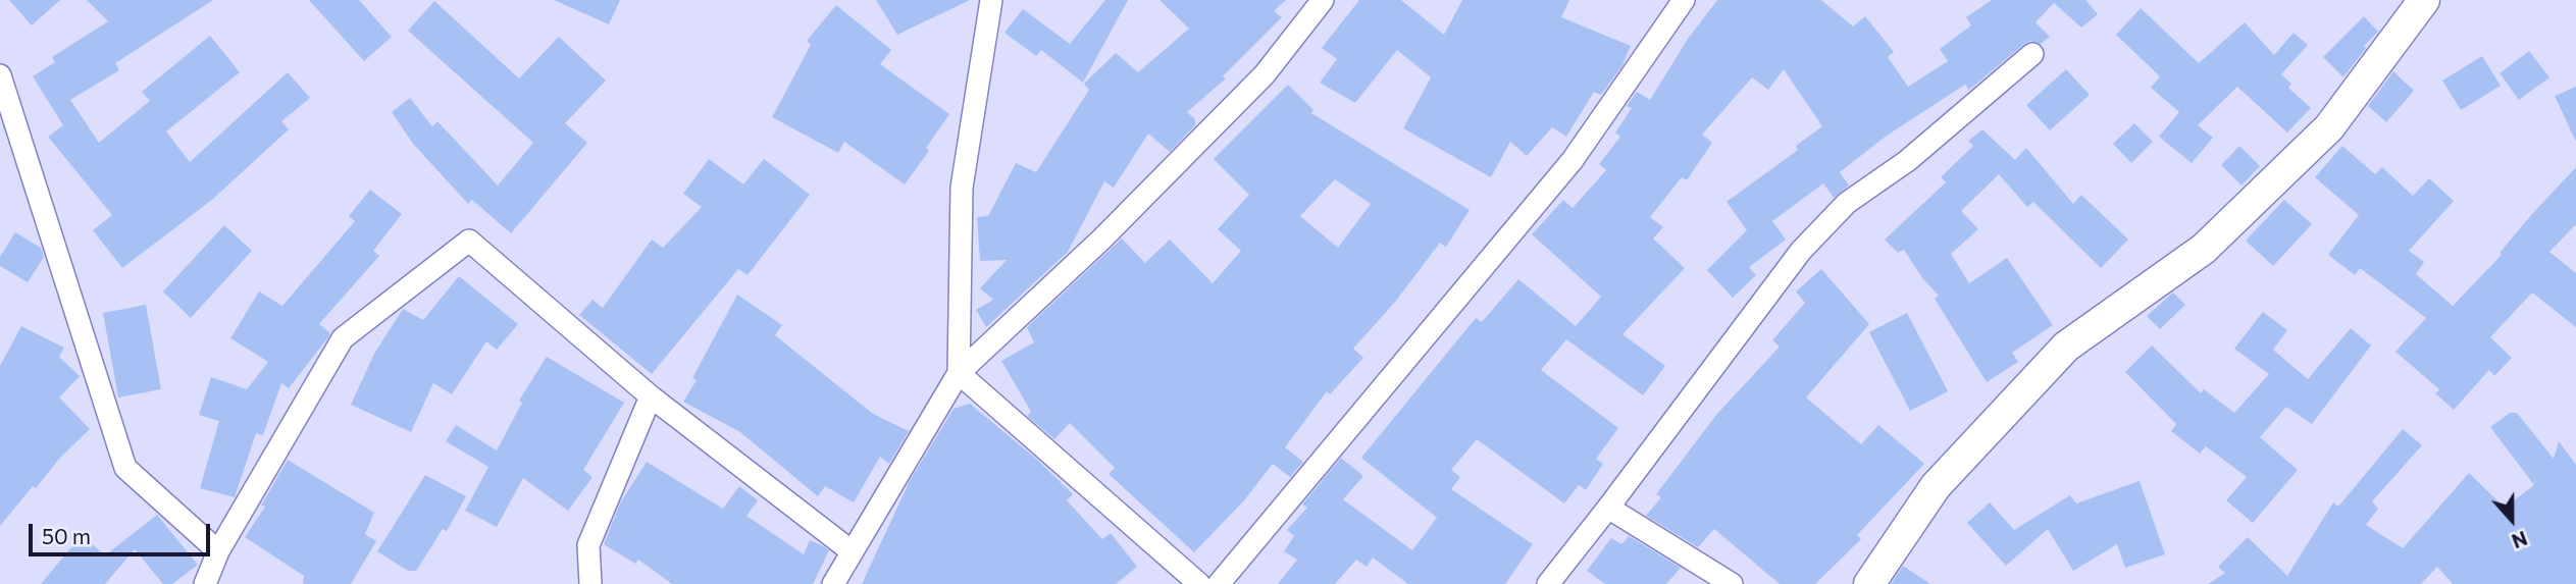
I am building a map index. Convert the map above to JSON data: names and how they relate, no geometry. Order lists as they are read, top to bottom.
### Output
{
  "scale_bar": "50 m",
  "north": "bottom"
}
